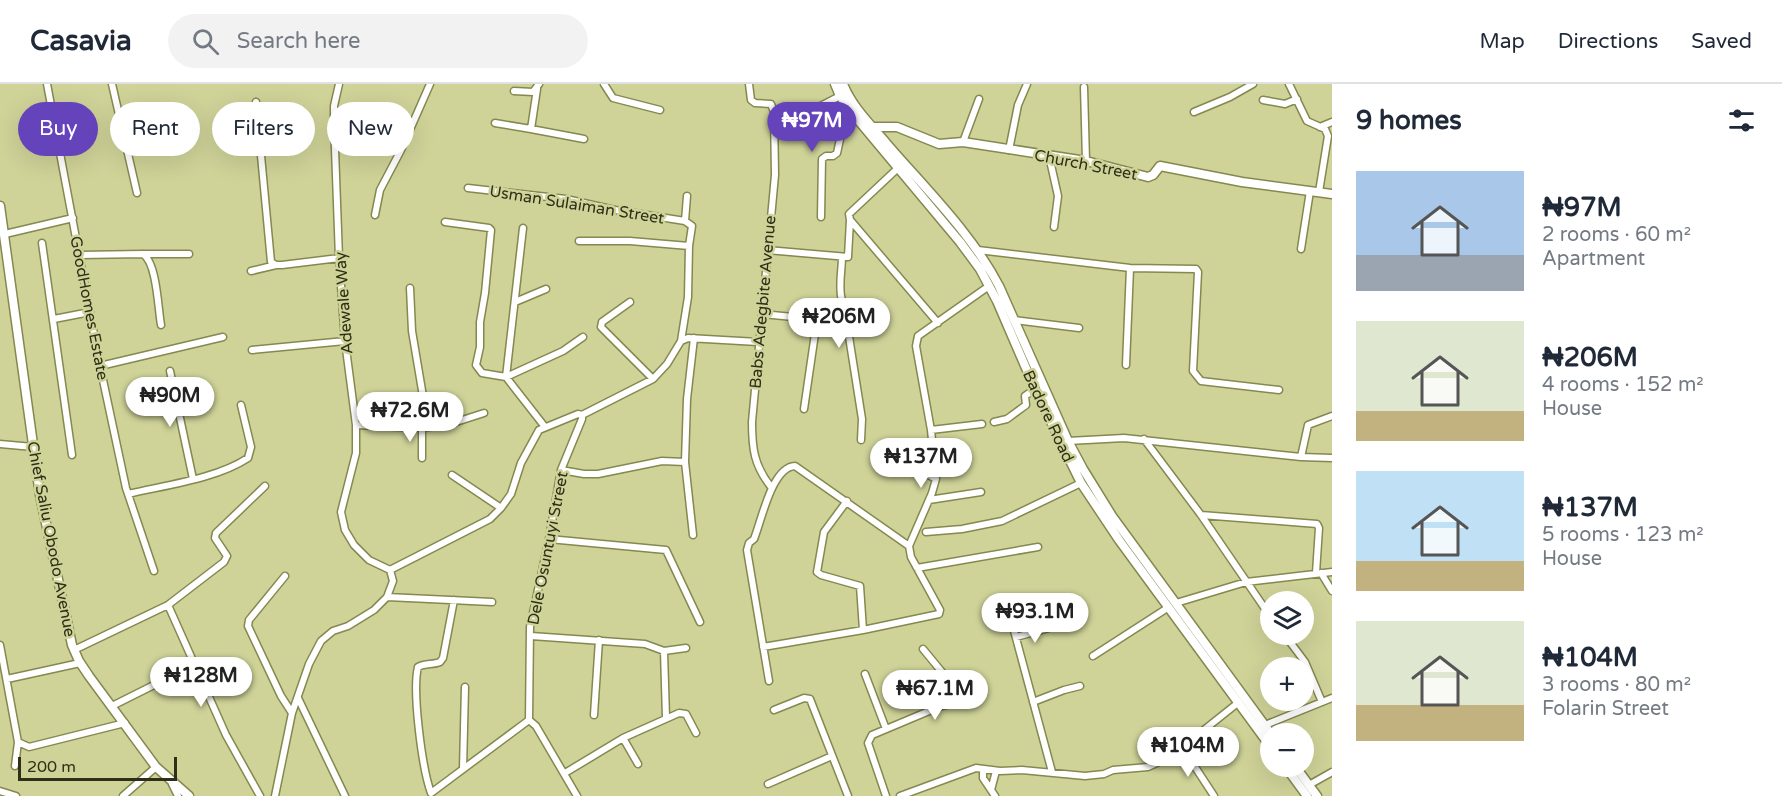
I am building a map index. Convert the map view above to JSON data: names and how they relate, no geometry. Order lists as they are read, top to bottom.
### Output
{
  "streets": {
    "main road": ["Church Street", "Badore Road", "Chief Saliu Obodo Avenue"],
    "street": [
      "Usman Sulaiman Street",
      "Babs Adegbite Avenue",
      "Adewale Way",
      "GoodHomes Estate",
      "Dele Osuntuyi Street"
    ]
  },
  "crossings": [
    ["Church Street", "Badore Road"]
  ],
  "scale_bar": "200 m",
  "page": {
    "header": "Casavia",
    "search": "Search here",
    "nav": ["Map", "Directions", "Saved"],
    "heading": "9 homes",
    "price": [
      "₦97M",
      "₦206M",
      "₦90M",
      "₦72.6M",
      "₦137M",
      "₦93.1M",
      "₦128M",
      "₦67.1M",
      "₦104M"
    ],
    "chip": [
      "Buy",
      "Rent",
      "Filters",
      "New"
    ],
    "list": [
      {
        "name": "₦97M",
        "note": "2 rooms · 60 m² · Apartment"
      },
      {
        "name": "₦206M",
        "note": "4 rooms · 152 m² · House"
      },
      {
        "name": "₦137M",
        "note": "5 rooms · 123 m² · House"
      },
      {
        "name": "₦104M",
        "note": "3 rooms · 80 m² · Folarin Street"
      }
    ],
    "map_buttons": ["+", "−"],
    "scale": "200 m"
  }
}
